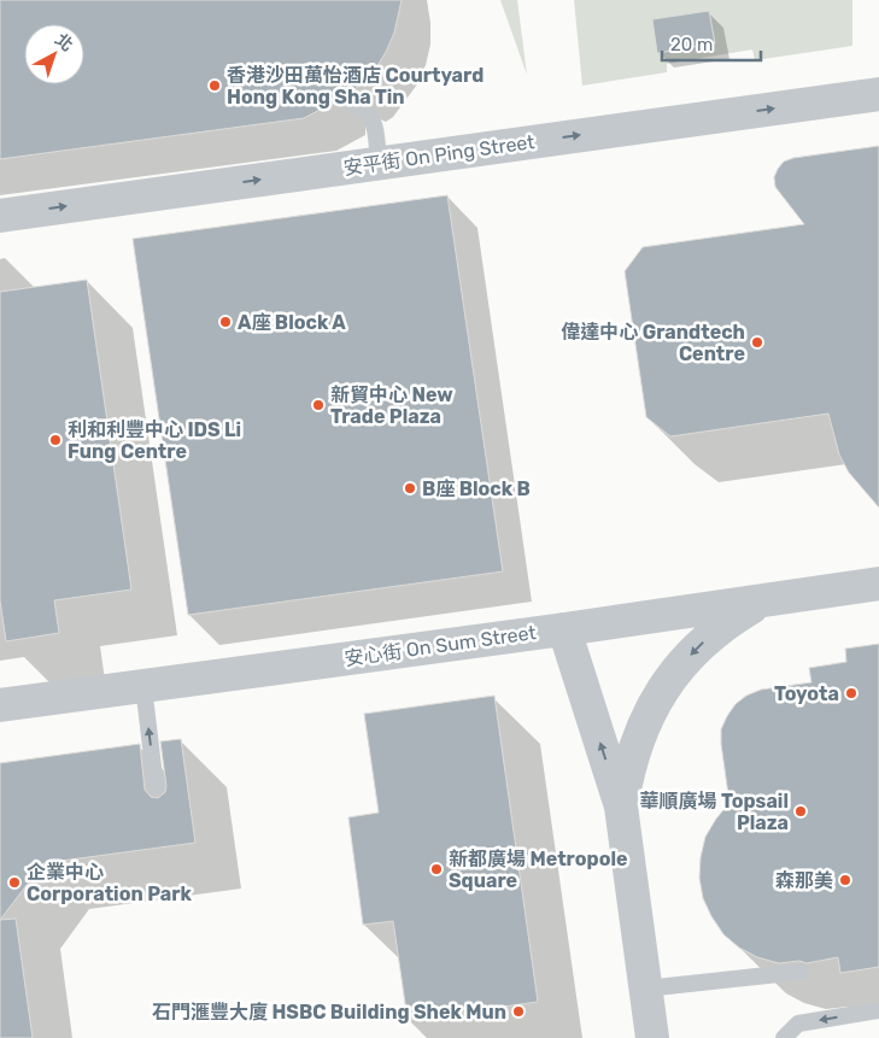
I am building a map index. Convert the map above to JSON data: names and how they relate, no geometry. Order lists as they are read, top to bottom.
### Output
{
  "streets": {
    "street": ["安平街 On Ping Street", "安心街 On Sum Street"]
  },
  "one_way": ["安平街 On Ping Street"],
  "places": [
    "香港沙田萬怡酒店 Courtyard Hong Kong Sha Tin",
    "A座 Block A",
    "偉達中心 Grandtech Centre",
    "新貿中心 New Trade Plaza",
    "利和利豐中心 IDS Li Fung Centre",
    "B座 Block B",
    "Toyota",
    "華順廣場 Topsail Plaza",
    "新都廣場 Metropole Square",
    "森那美",
    "企業中心 Corporation Park",
    "石門滙豐大廈 HSBC Building Shek Mun"
  ],
  "scale_bar": "20 m",
  "north": "top right"
}
